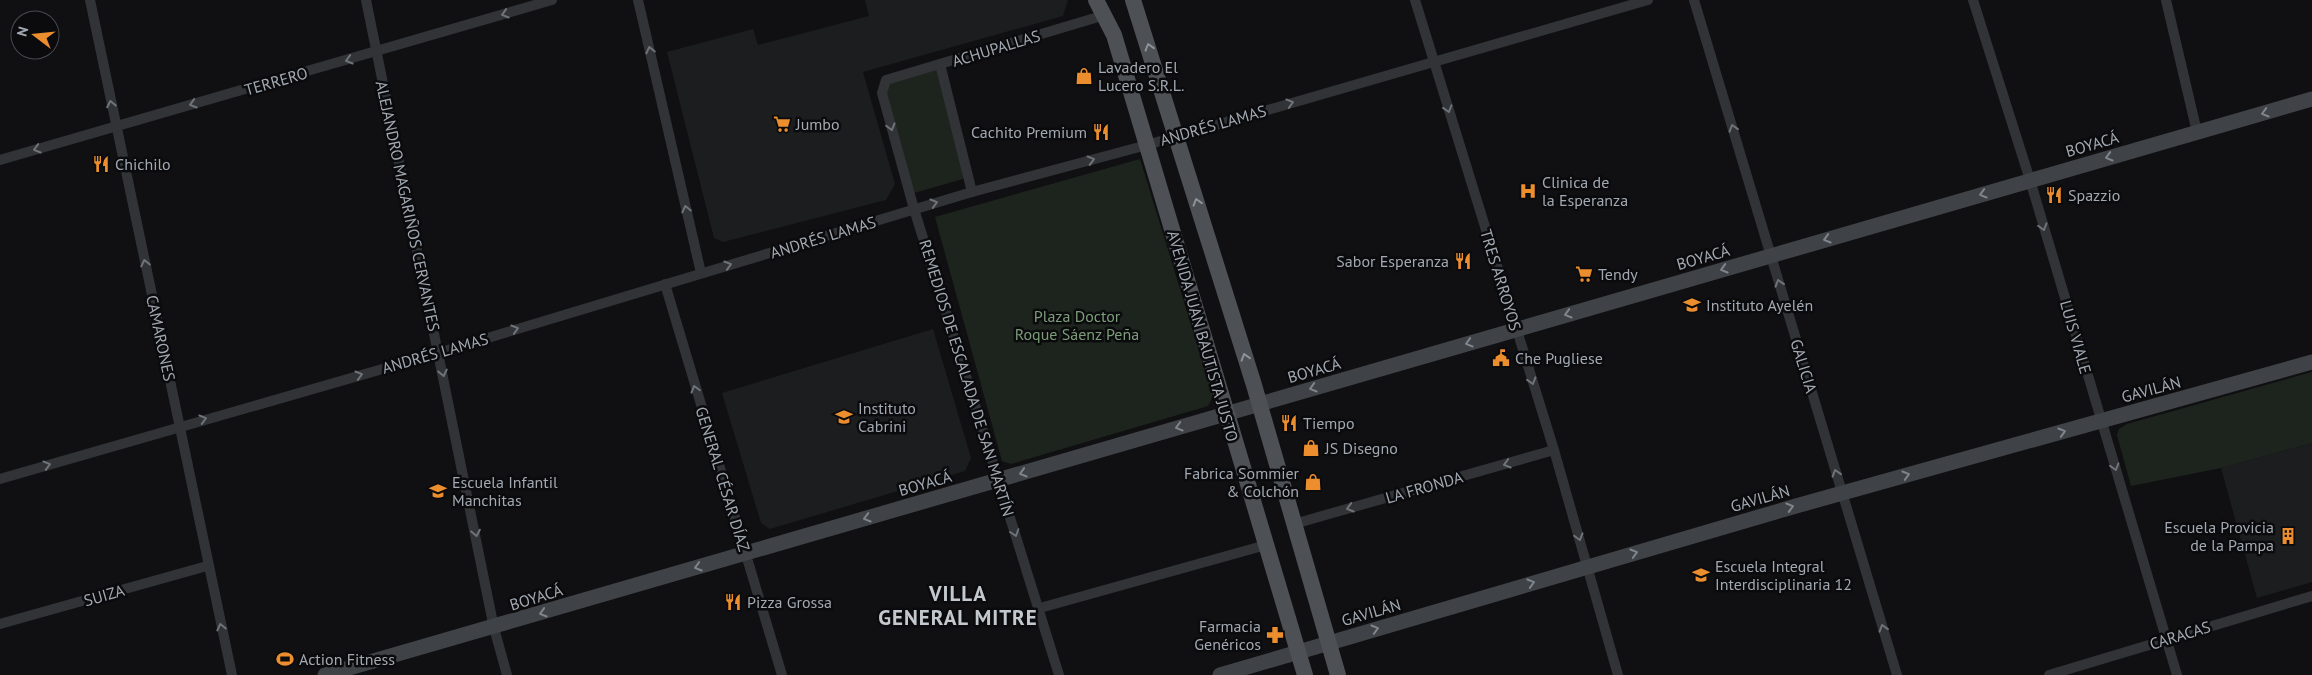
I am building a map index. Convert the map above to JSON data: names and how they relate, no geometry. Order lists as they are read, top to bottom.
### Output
{
  "streets": {
    "main road": ["AVENIDA JUAN BAUTISTA JUSTO"],
    "street": [
      "ACHUPALLAS",
      "TERRERO",
      "ANDRÉS LAMAS",
      "BOYACÁ",
      "ALEJANDRO MAGARIÑOS CERVANTES",
      "TRES ARROYOS",
      "LUIS VIALE",
      "CAMARONES",
      "GALICIA",
      "REMEDIOS DE ESCALADA DE SAN MARTÍN",
      "GAVILÁN",
      "GENERAL CÉSAR DÍAZ",
      "LA FRONDA",
      "SUIZA",
      "CARACAS"
    ]
  },
  "crossings": [
    ["ACHUPALLAS", "AVENIDA JUAN BAUTISTA JUSTO"],
    ["ACHUPALLAS", "REMEDIOS DE ESCALADA DE SAN MARTÍN"],
    ["TERRERO", "ALEJANDRO MAGARIÑOS CERVANTES"],
    ["TERRERO", "CAMARONES"],
    ["ANDRÉS LAMAS", "ALEJANDRO MAGARIÑOS CERVANTES"],
    ["ANDRÉS LAMAS", "TRES ARROYOS"],
    ["ANDRÉS LAMAS", "AVENIDA JUAN BAUTISTA JUSTO"],
    ["ANDRÉS LAMAS", "CAMARONES"],
    ["ANDRÉS LAMAS", "REMEDIOS DE ESCALADA DE SAN MARTÍN"],
    ["ANDRÉS LAMAS", "GENERAL CÉSAR DÍAZ"],
    ["BOYACÁ", "ALEJANDRO MAGARIÑOS CERVANTES"],
    ["BOYACÁ", "TRES ARROYOS"],
    ["BOYACÁ", "AVENIDA JUAN BAUTISTA JUSTO"],
    ["BOYACÁ", "LUIS VIALE"],
    ["BOYACÁ", "GALICIA"],
    ["BOYACÁ", "REMEDIOS DE ESCALADA DE SAN MARTÍN"],
    ["BOYACÁ", "GENERAL CÉSAR DÍAZ"],
    ["TRES ARROYOS", "GAVILÁN"],
    ["TRES ARROYOS", "LA FRONDA"],
    ["AVENIDA JUAN BAUTISTA JUSTO", "GAVILÁN"],
    ["AVENIDA JUAN BAUTISTA JUSTO", "LA FRONDA"],
    ["LUIS VIALE", "GAVILÁN"],
    ["LUIS VIALE", "CARACAS"],
    ["CAMARONES", "SUIZA"],
    ["GALICIA", "GAVILÁN"]
  ],
  "one_way": [
    "TERRERO",
    "ANDRÉS LAMAS",
    "BOYACÁ",
    "ALEJANDRO MAGARIÑOS CERVANTES",
    "TRES ARROYOS",
    "LUIS VIALE",
    "CAMARONES",
    "GALICIA",
    "GAVILÁN",
    "GENERAL CÉSAR DÍAZ",
    "LA FRONDA"
  ],
  "districts": ["VILLA GENERAL MITRE"],
  "parks": ["Plaza Doctor Roque Sáenz Peña"],
  "places": {
    "shop": ["Lavadero El Lucero S.R.L.", "JS Disegno", "Fabrica Sommier & Colchón"],
    "supermarket": ["Jumbo", "Tendy"],
    "restaurant": [
      "Cachito Premium",
      "Chichilo",
      "Spazzio",
      "Sabor Esperanza",
      "Tiempo",
      "Pizza Grossa"
    ],
    "hospital": ["Clinica de la Esperanza"],
    "school or university": [
      "Instituto Ayelén",
      "Instituto Cabrini",
      "Escuela Infantil Manchitas",
      "Escuela Integral Interdisciplinaria 12"
    ],
    "public building": ["Che Pugliese"],
    "building": ["Escuela Provicia de la Pampa"],
    "pharmacy": ["Farmacia Genéricos"],
    "sports": ["Action Fitness"]
  },
  "north": "left"
}
